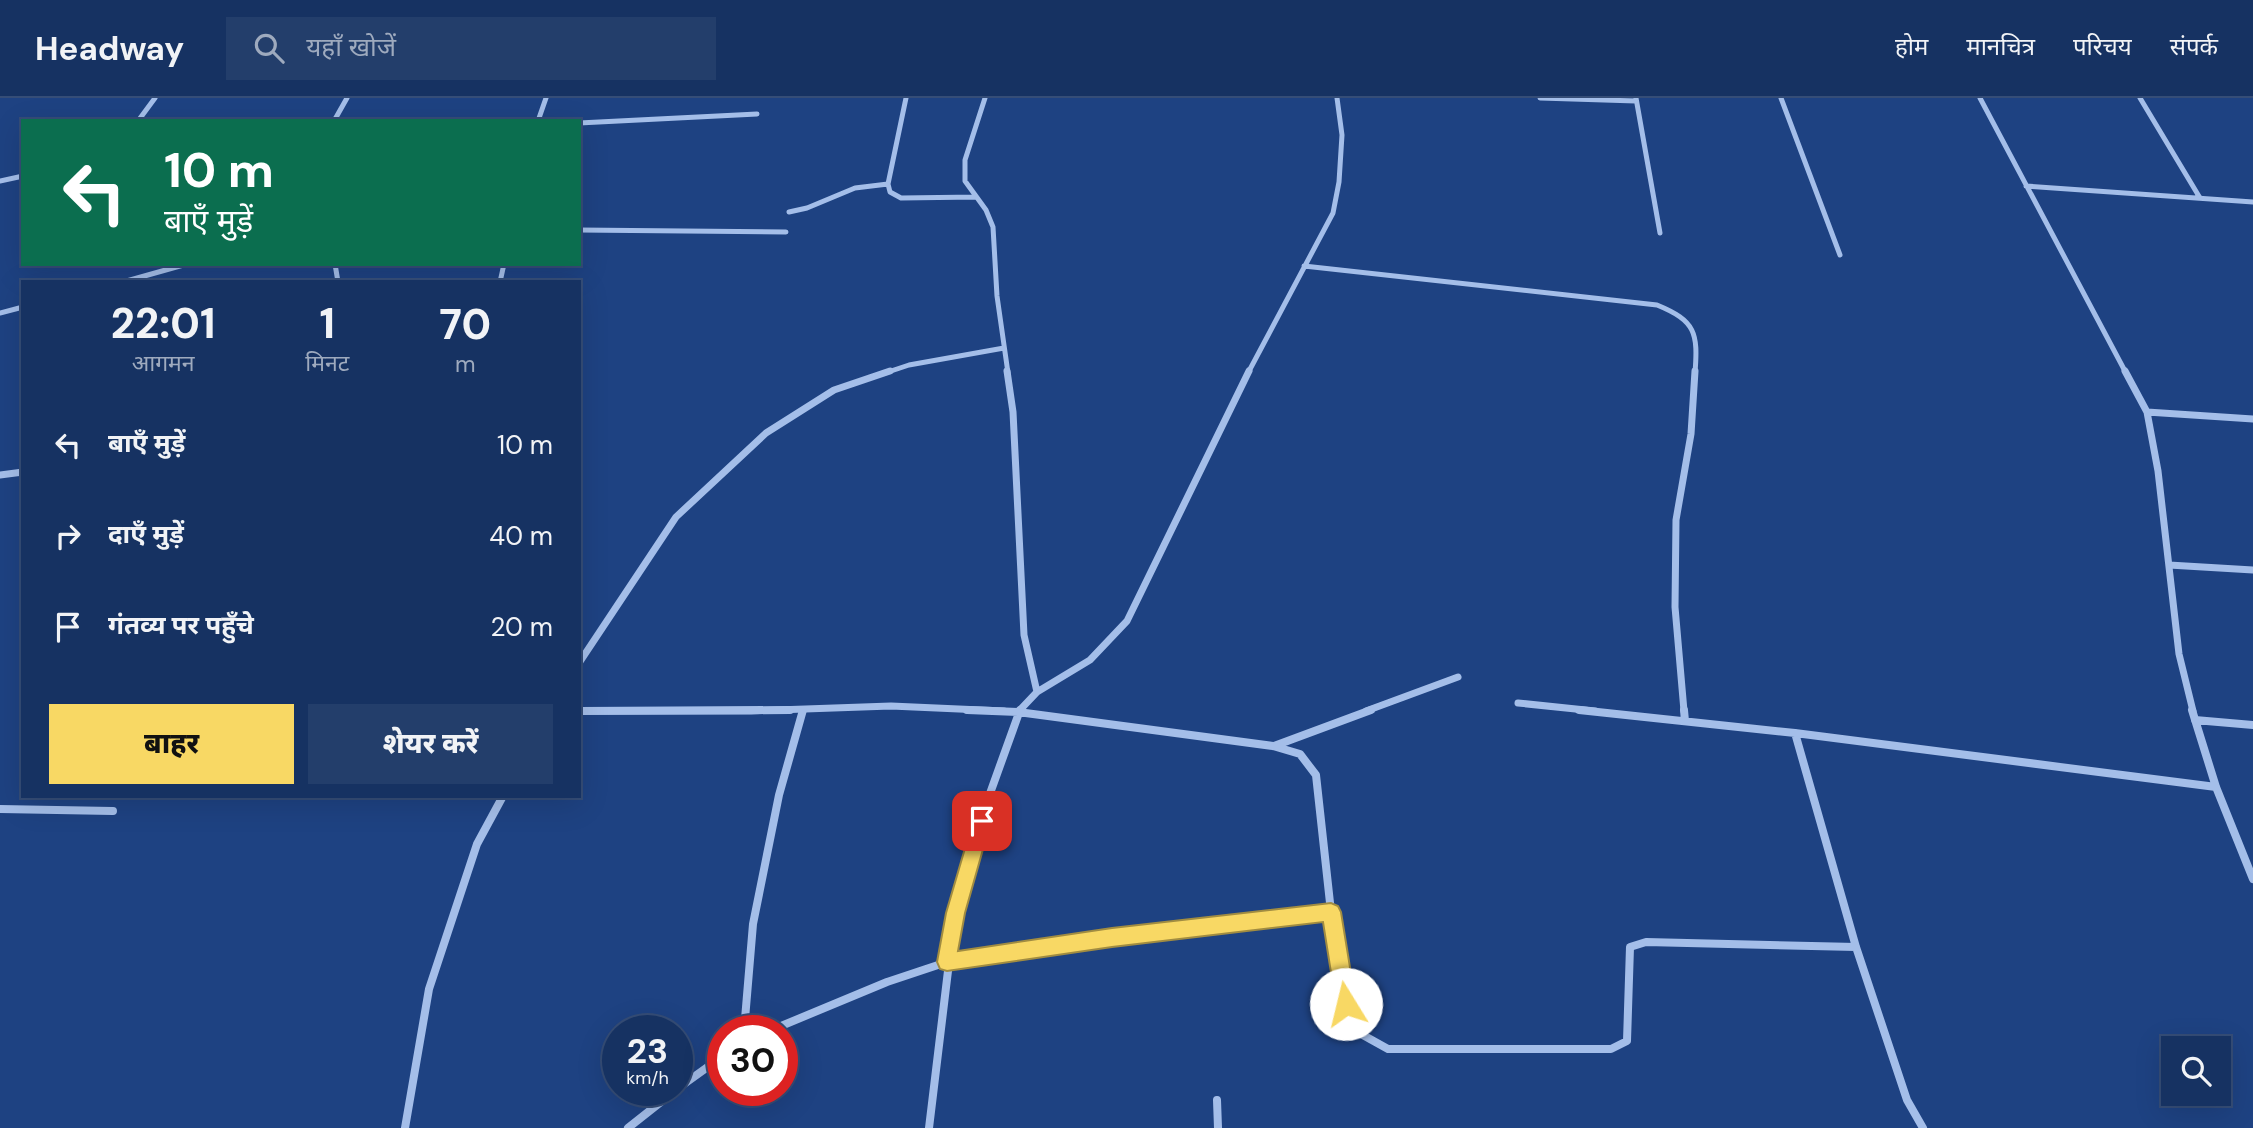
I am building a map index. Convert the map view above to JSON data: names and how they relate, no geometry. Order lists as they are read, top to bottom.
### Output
{
  "page": {
    "header": "Headway",
    "search": "यहाँ खोजें",
    "nav": [
      "होम",
      "मानचित्र",
      "परिचय",
      "संपर्क"
    ],
    "turn": ["10 m", "बाएँ मुड़ें"],
    "eta": [
      "22:01",
      "आगमन",
      "1",
      "मिनट",
      "70",
      "m"
    ],
    "list": [
      {
        "name": "बाएँ मुड़ें",
        "value": "10 m"
      },
      {
        "name": "दाएँ मुड़ें",
        "value": "40 m"
      },
      {
        "name": "गंतव्य पर पहुँचे",
        "value": "20 m"
      }
    ],
    "buttons": ["बाहर", "शेयर करें"],
    "speed": "23 km/h",
    "limit": "30"
  }
}
